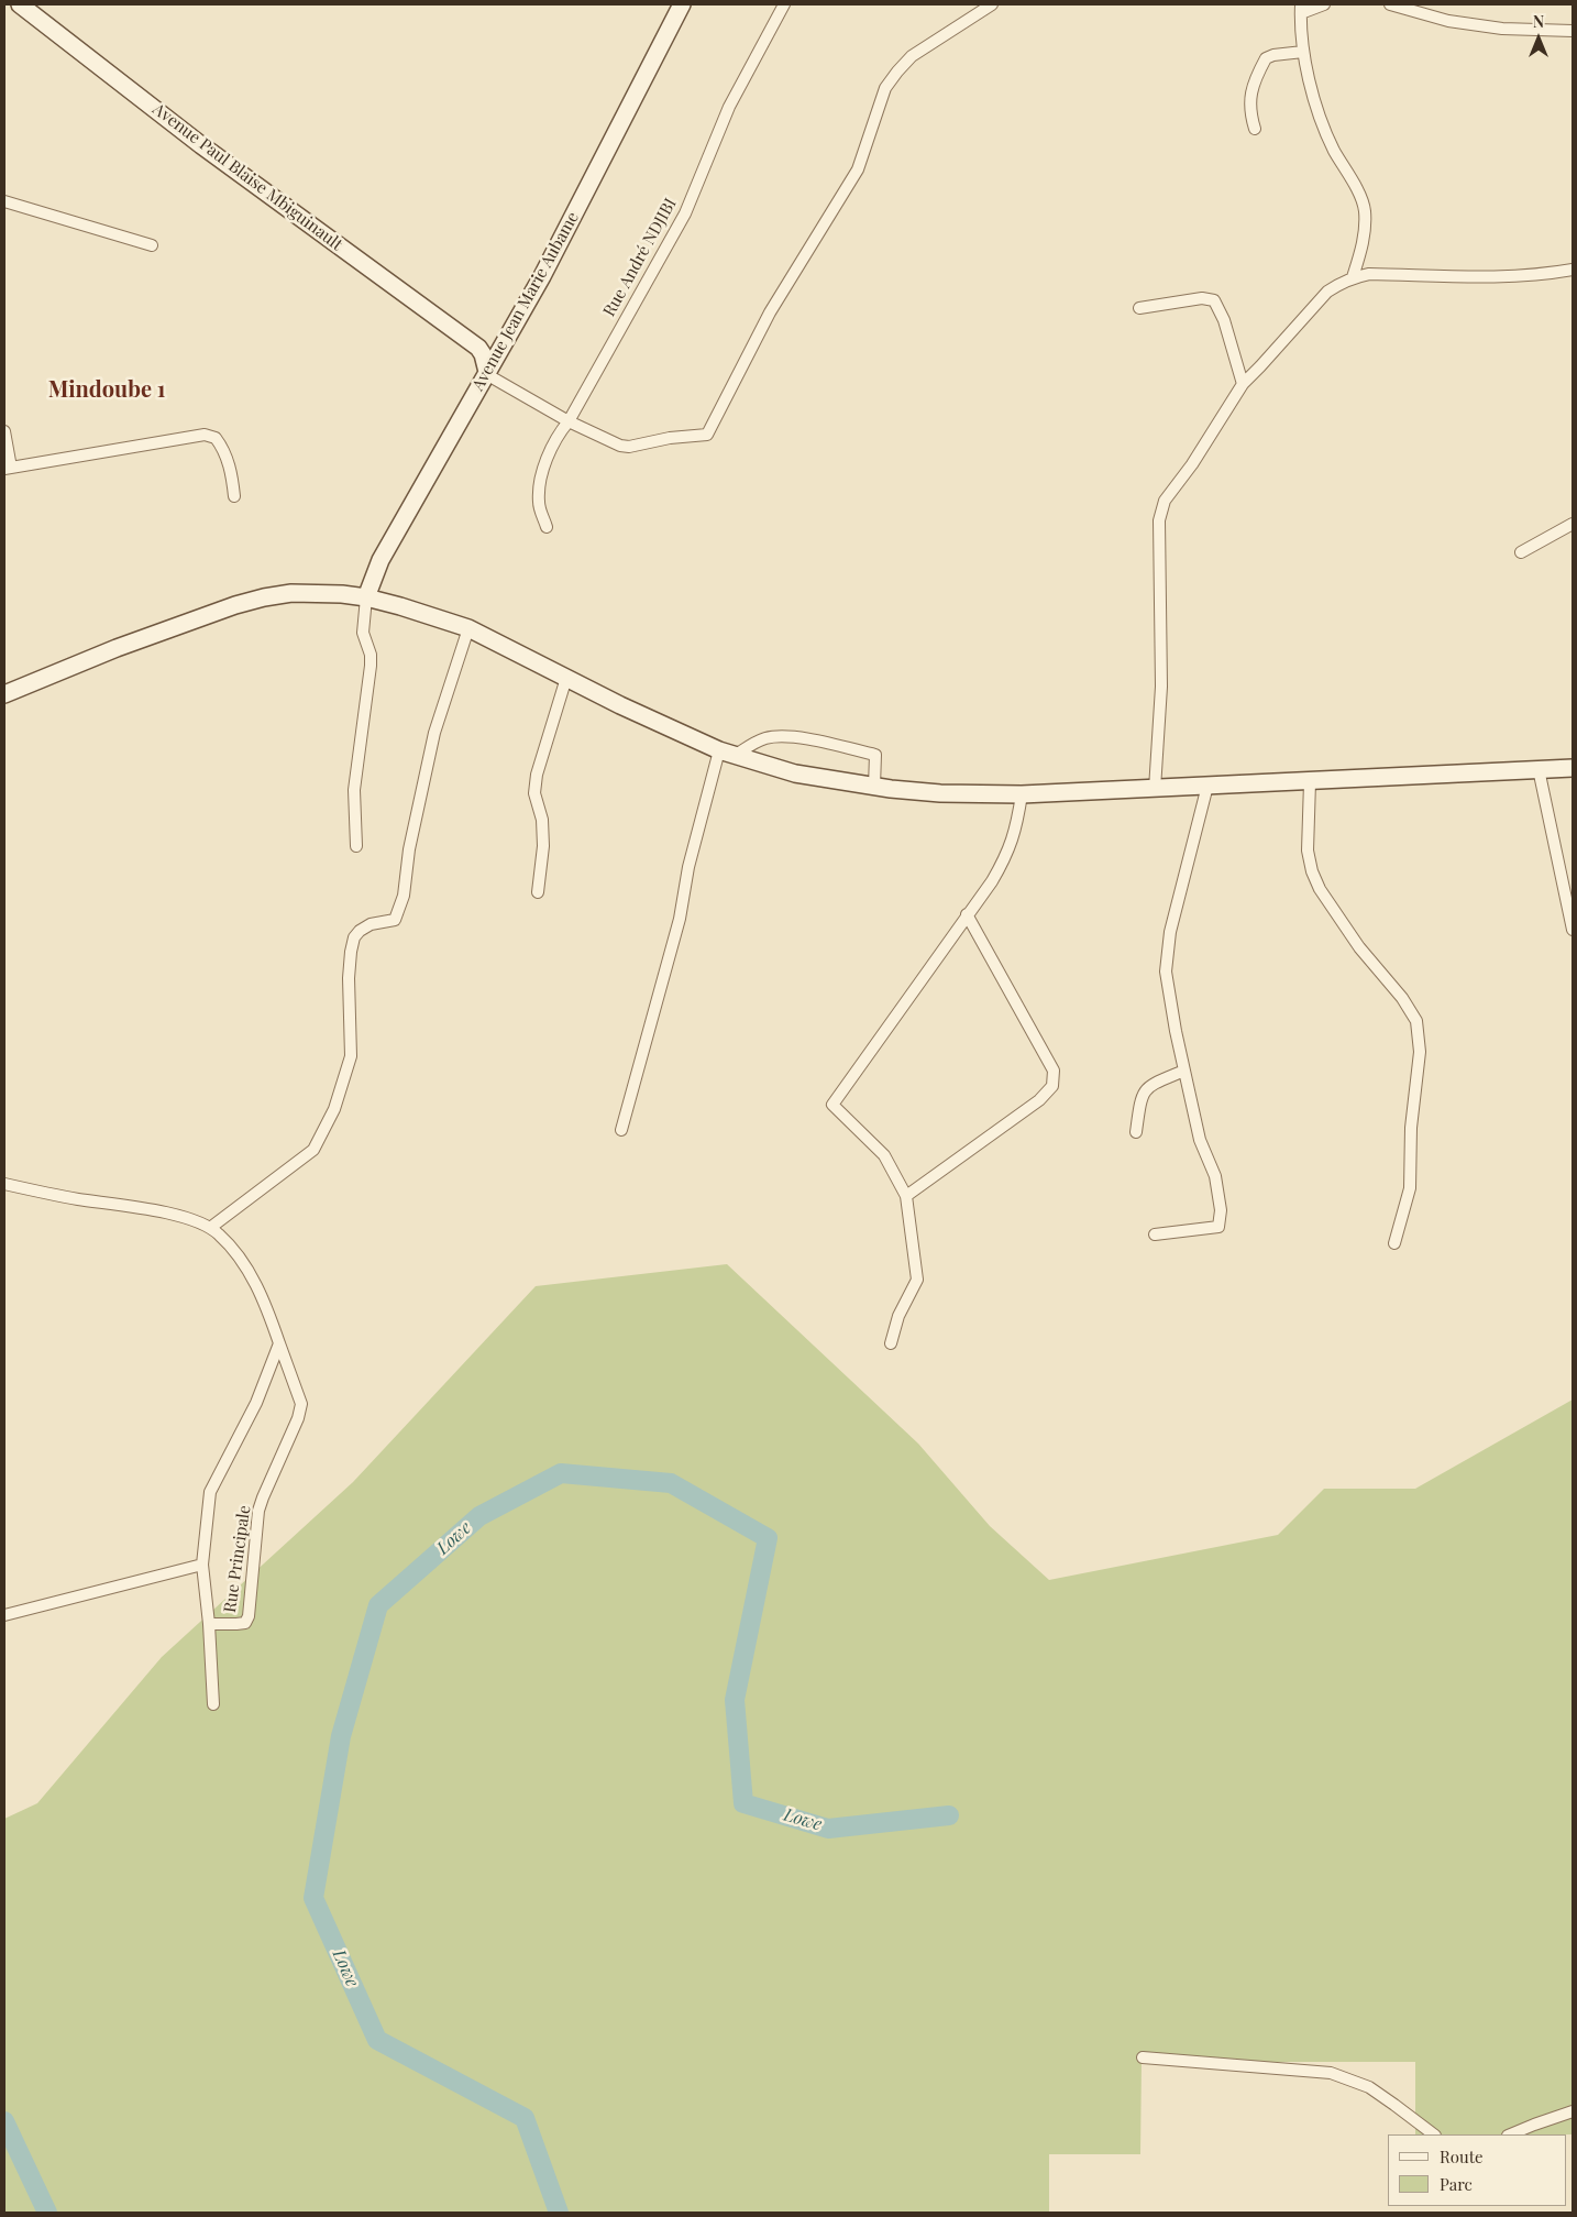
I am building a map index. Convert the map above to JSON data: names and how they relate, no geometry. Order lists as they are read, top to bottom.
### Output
{
  "streets": {
    "street": [
      "Avenue Paul Blaise Mbiguinault",
      "Rue André NDJIBI",
      "Avenue Jean Marie Aubame",
      "Rue Principale"
    ]
  },
  "districts": ["Mindoube 1"],
  "water": ["Lowe"],
  "legend": ["Route", "Parc"],
  "north": "top"
}
